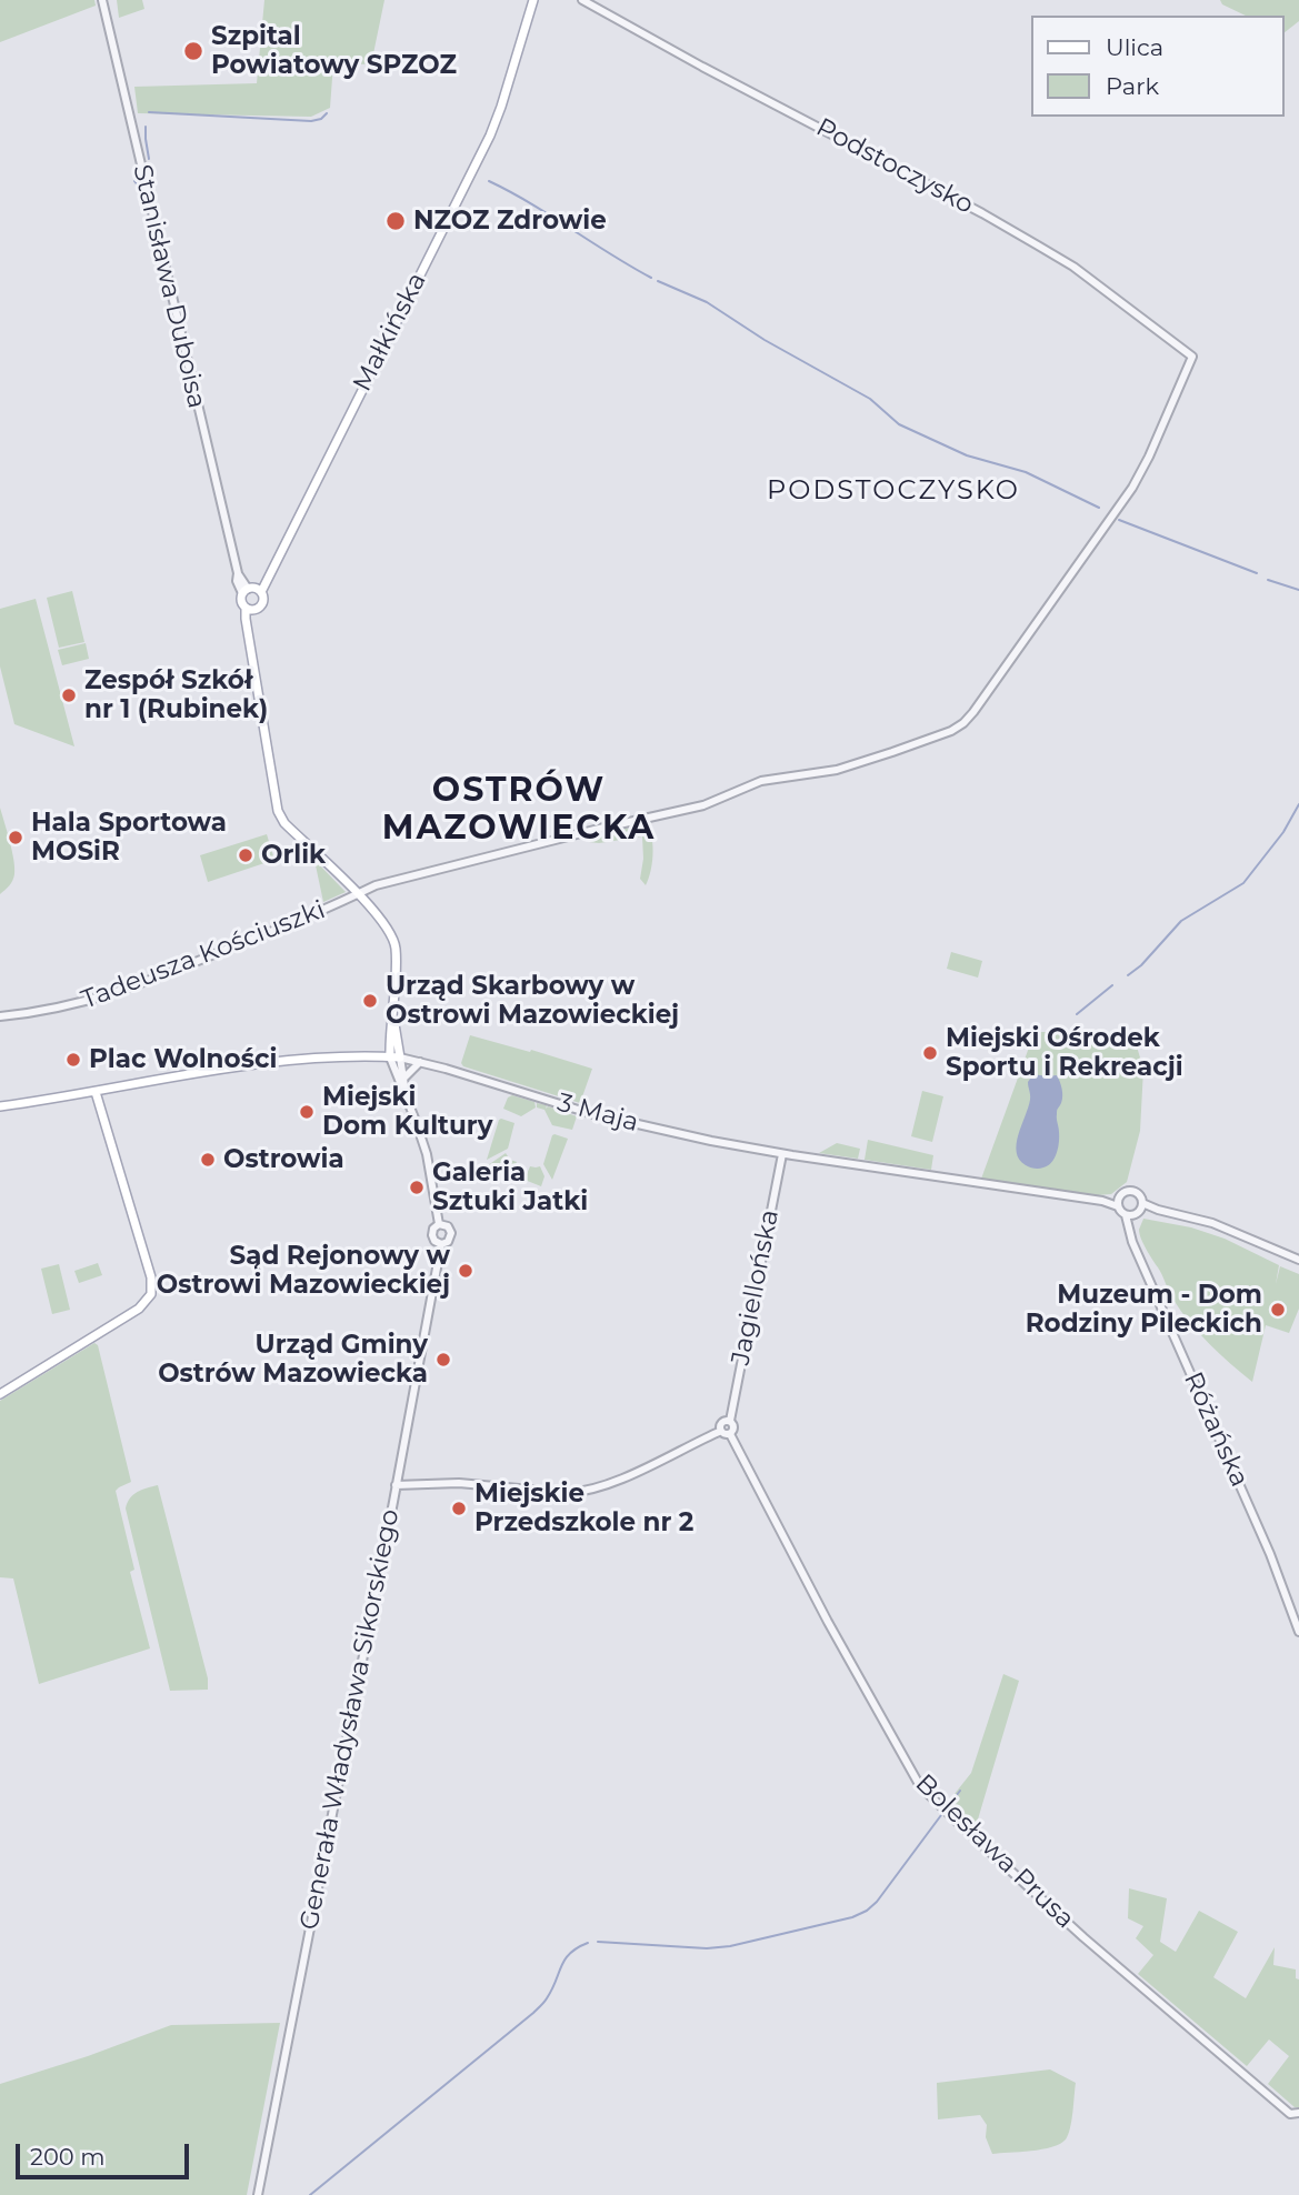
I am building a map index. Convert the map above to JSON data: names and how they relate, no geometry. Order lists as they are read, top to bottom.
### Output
{
  "streets": {
    "main road": ["Małkińska", "3 Maja"],
    "street": [
      "Podstoczysko",
      "Stanisława Duboisa",
      "Tadeusza Kościuszki",
      "Jagiellońska",
      "Różańska",
      "Generała Władysława Sikorskiego",
      "Bolesława Prusa"
    ]
  },
  "crossings": [
    ["Podstoczysko", "Tadeusza Kościuszki"],
    ["Stanisława Duboisa", "Małkińska"],
    ["3 Maja", "Jagiellońska"],
    ["3 Maja", "Różańska"],
    ["Jagiellońska", "Bolesława Prusa"]
  ],
  "districts": ["PODSTOCZYSKO", "OSTRÓW MAZOWIECKA"],
  "places": [
    "Szpital Powiatowy SPZOZ",
    "NZOZ Zdrowie",
    "Zespół Szkół nr 1 (Rubinek)",
    "Hala Sportowa MOSiR",
    "Orlik",
    "Urząd Skarbowy w Ostrowi Mazowieckiej",
    "Miejski Ośrodek Sportu i Rekreacji",
    "Plac Wolności",
    "Miejski Dom Kultury",
    "Ostrowia",
    "Galeria Sztuki Jatki",
    "Sąd Rejonowy w Ostrowi Mazowieckiej",
    "Muzeum - Dom Rodziny Pileckich",
    "Urząd Gminy Ostrów Mazowiecka",
    "Miejskie Przedszkole nr 2"
  ],
  "legend": ["Ulica", "Park"],
  "scale_bar": "200 m"
}
